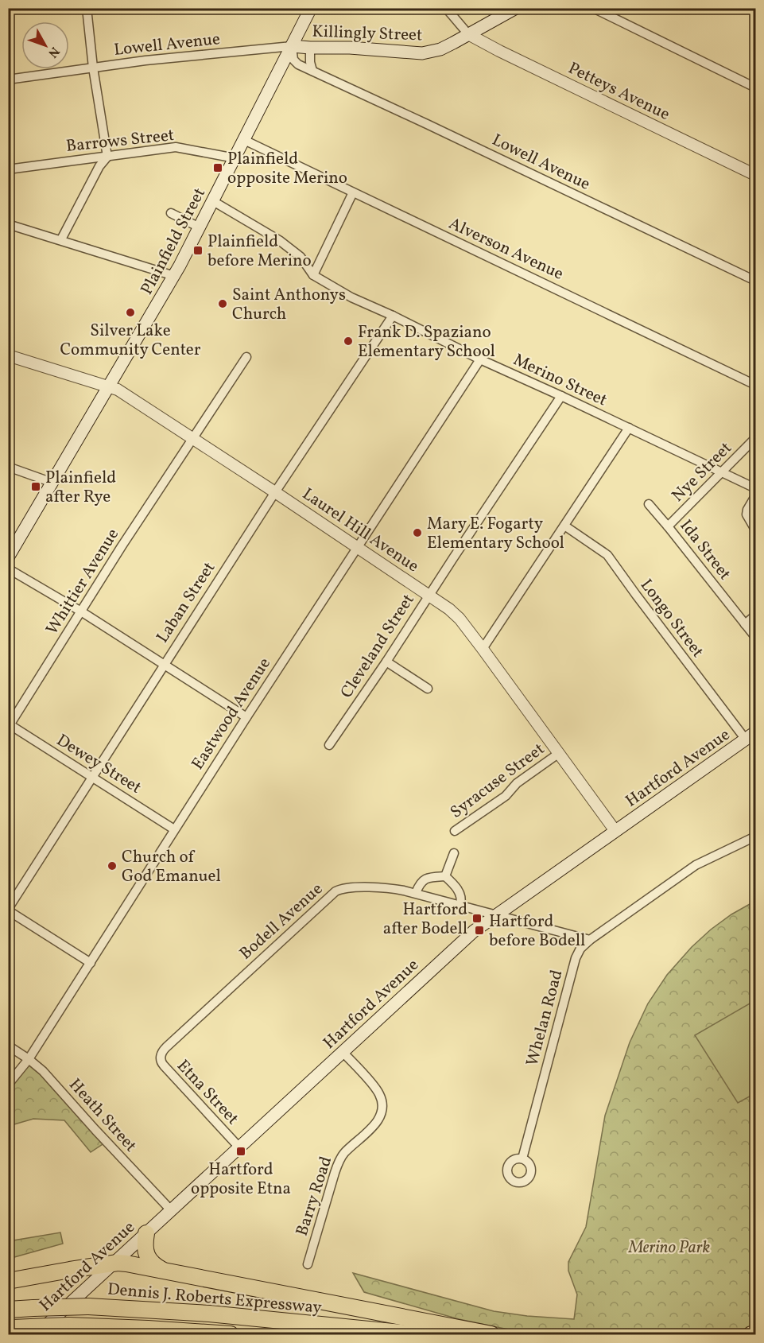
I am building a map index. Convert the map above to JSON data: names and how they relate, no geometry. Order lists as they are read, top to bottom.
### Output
{
  "streets": {
    "highway": ["Dennis J. Roberts Expressway"],
    "main road": ["Killingly Street", "Plainfield Street", "Hartford Avenue"],
    "street": [
      "Lowell Avenue",
      "Petteys Avenue",
      "Barrows Street",
      "Alverson Avenue",
      "Merino Street",
      "Nye Street",
      "Laurel Hill Avenue",
      "Ida Street",
      "Whittier Avenue",
      "Laban Street",
      "Longo Street",
      "Cleveland Street",
      "Eastwood Avenue",
      "Dewey Street",
      "Syracuse Street",
      "Bodell Avenue",
      "Whelan Road",
      "Etna Street",
      "Heath Street",
      "Barry Road"
    ]
  },
  "crossings": [
    ["Killingly Street", "Lowell Avenue"],
    ["Killingly Street", "Petteys Avenue"],
    ["Killingly Street", "Plainfield Street"],
    ["Lowell Avenue", "Plainfield Street"],
    ["Barrows Street", "Plainfield Street"],
    ["Plainfield Street", "Alverson Avenue"],
    ["Plainfield Street", "Merino Street"],
    ["Plainfield Street", "Laurel Hill Avenue"],
    ["Merino Street", "Nye Street"],
    ["Merino Street", "Laban Street"],
    ["Merino Street", "Cleveland Street"],
    ["Merino Street", "Eastwood Avenue"],
    ["Nye Street", "Ida Street"],
    ["Laurel Hill Avenue", "Whittier Avenue"],
    ["Laurel Hill Avenue", "Laban Street"],
    ["Laurel Hill Avenue", "Cleveland Street"],
    ["Laurel Hill Avenue", "Eastwood Avenue"],
    ["Laurel Hill Avenue", "Hartford Avenue"],
    ["Laurel Hill Avenue", "Syracuse Street"],
    ["Whittier Avenue", "Dewey Street"],
    ["Laban Street", "Dewey Street"],
    ["Longo Street", "Hartford Avenue"],
    ["Eastwood Avenue", "Dewey Street"],
    ["Eastwood Avenue", "Heath Street"],
    ["Hartford Avenue", "Bodell Avenue"],
    ["Hartford Avenue", "Etna Street"],
    ["Hartford Avenue", "Heath Street"],
    ["Hartford Avenue", "Barry Road"],
    ["Bodell Avenue", "Whelan Road"],
    ["Bodell Avenue", "Etna Street"]
  ],
  "parks": ["Merino Park"],
  "places": {
    "transit": [
      "Plainfield opposite Merino",
      "Plainfield before Merino",
      "Plainfield after Rye",
      "Hartford after Bodell",
      "Hartford before Bodell",
      "Hartford opposite Etna"
    ],
    "other": [
      "Saint Anthonys Church",
      "Silver Lake Community Center",
      "Frank D. Spaziano Elementary School",
      "Mary E. Fogarty Elementary School",
      "Church of God Emanuel"
    ]
  },
  "north": "bottom right"
}
